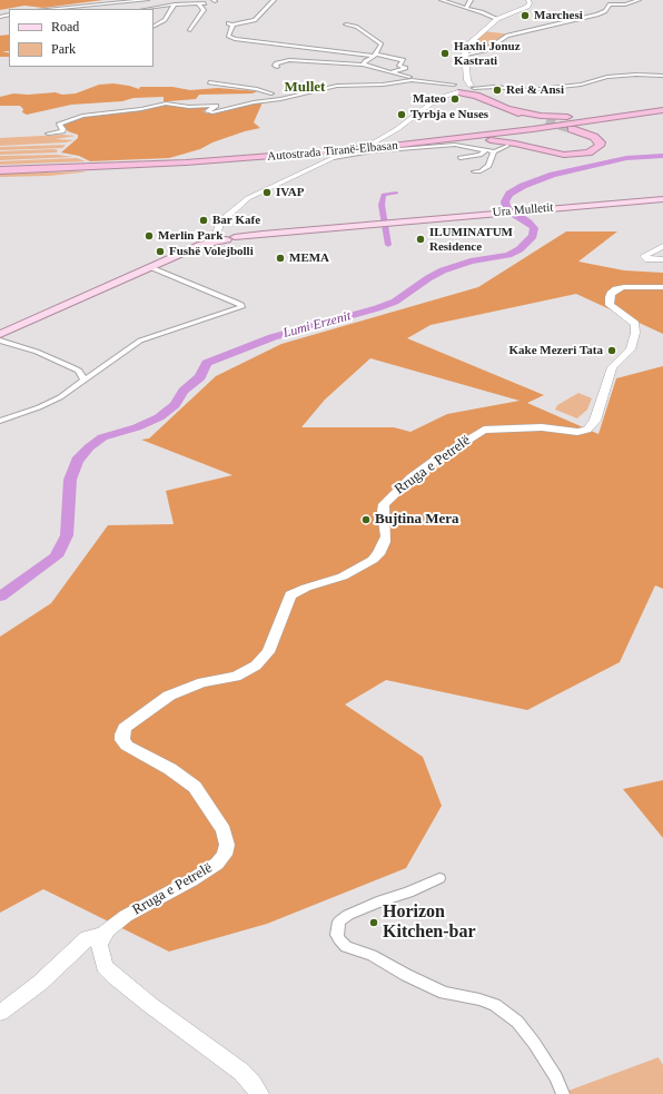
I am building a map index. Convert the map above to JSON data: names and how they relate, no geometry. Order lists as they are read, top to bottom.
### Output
{
  "streets": {
    "highway": ["Autostrada Tiranë-Elbasan"],
    "main road": ["Ura Mulletit"],
    "street": ["Rruga e Petrelë"]
  },
  "districts": ["Mullet"],
  "water": ["Lumi Erzenit"],
  "places": [
    "Marchesi",
    "Haxhi Jonuz Kastrati",
    "Rei & Ansi",
    "Mateo",
    "Tyrbja e Nuses",
    "IVAP",
    "Bar Kafe",
    "Merlin Park",
    "ILUMINATUM Residence",
    "Fushë Volejbolli",
    "MEMA",
    "Kake Mezeri Tata",
    "Bujtina Mera",
    "Horizon Kitchen-bar"
  ],
  "legend": ["Road", "Park"]
}
